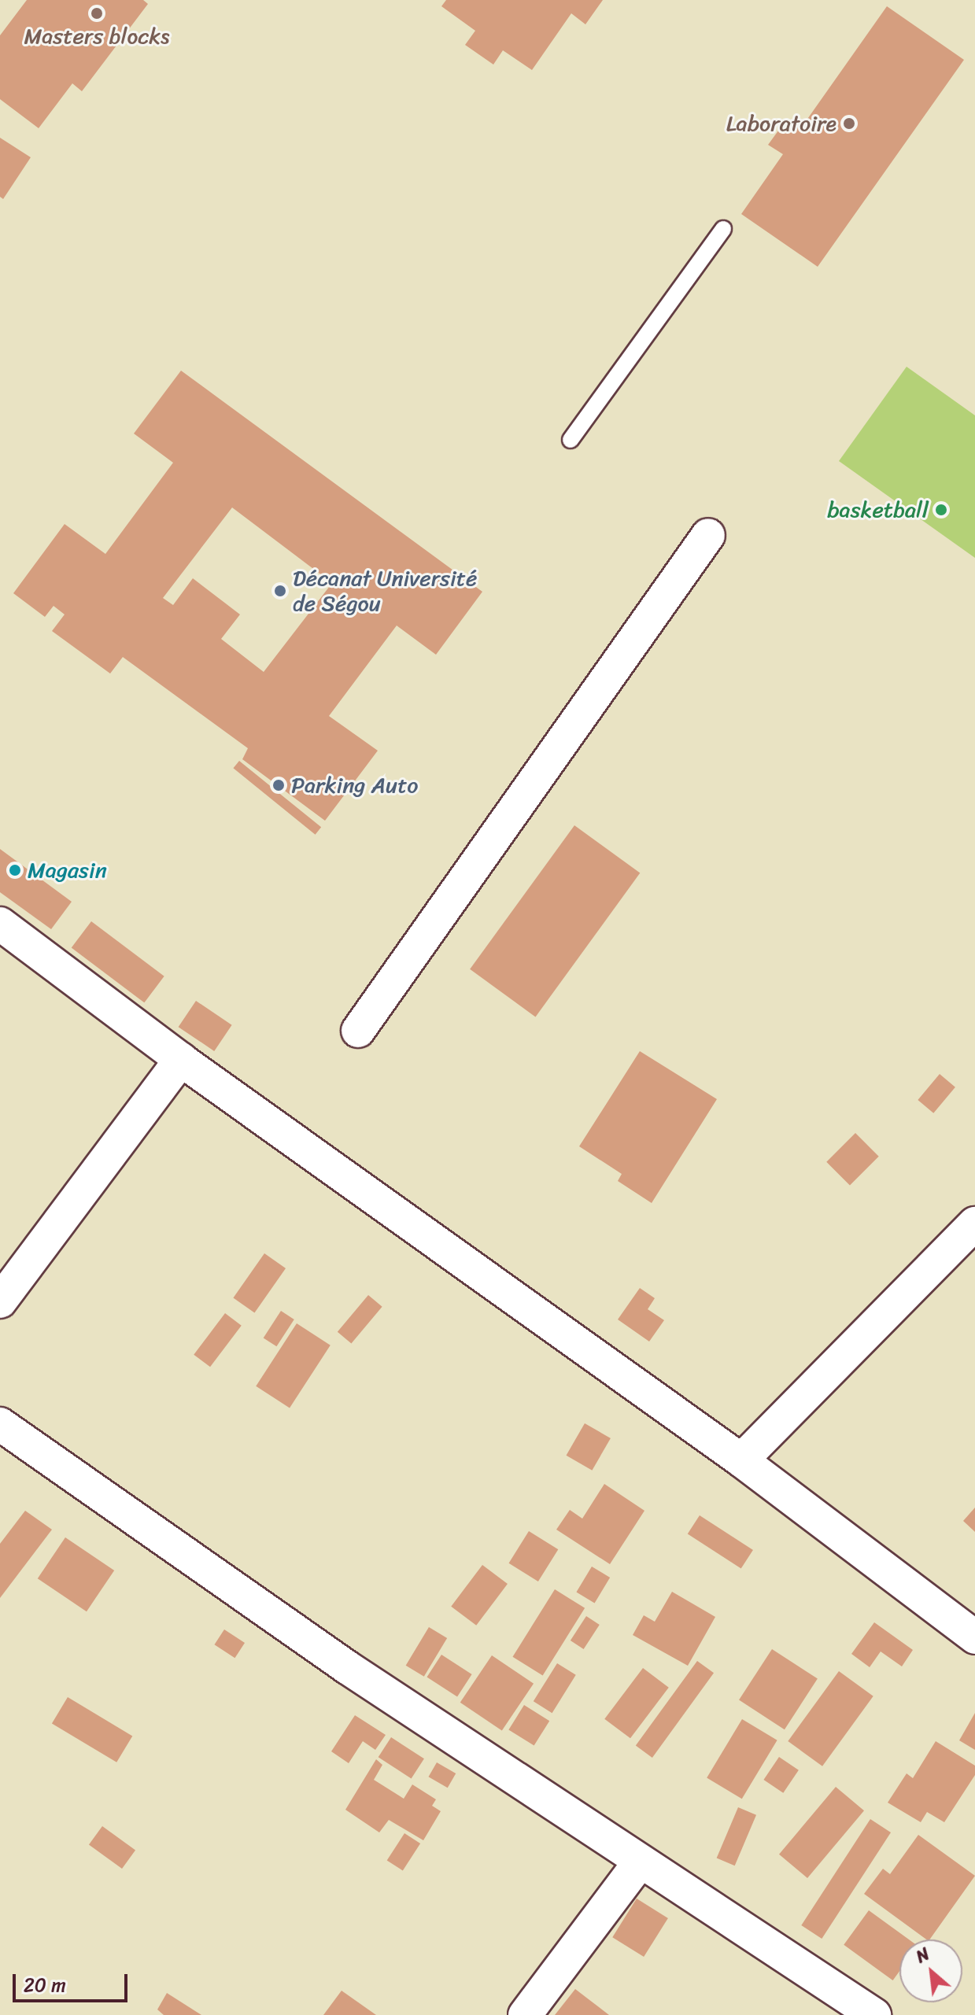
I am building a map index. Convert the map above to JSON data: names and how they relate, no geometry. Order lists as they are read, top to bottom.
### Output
{
  "places": [
    "Masters blocks",
    "Laboratoire",
    "basketball",
    "Décanat Université de Ségou",
    "Parking Auto",
    "Magasin"
  ],
  "scale_bar": "20 m",
  "north": "top left"
}
